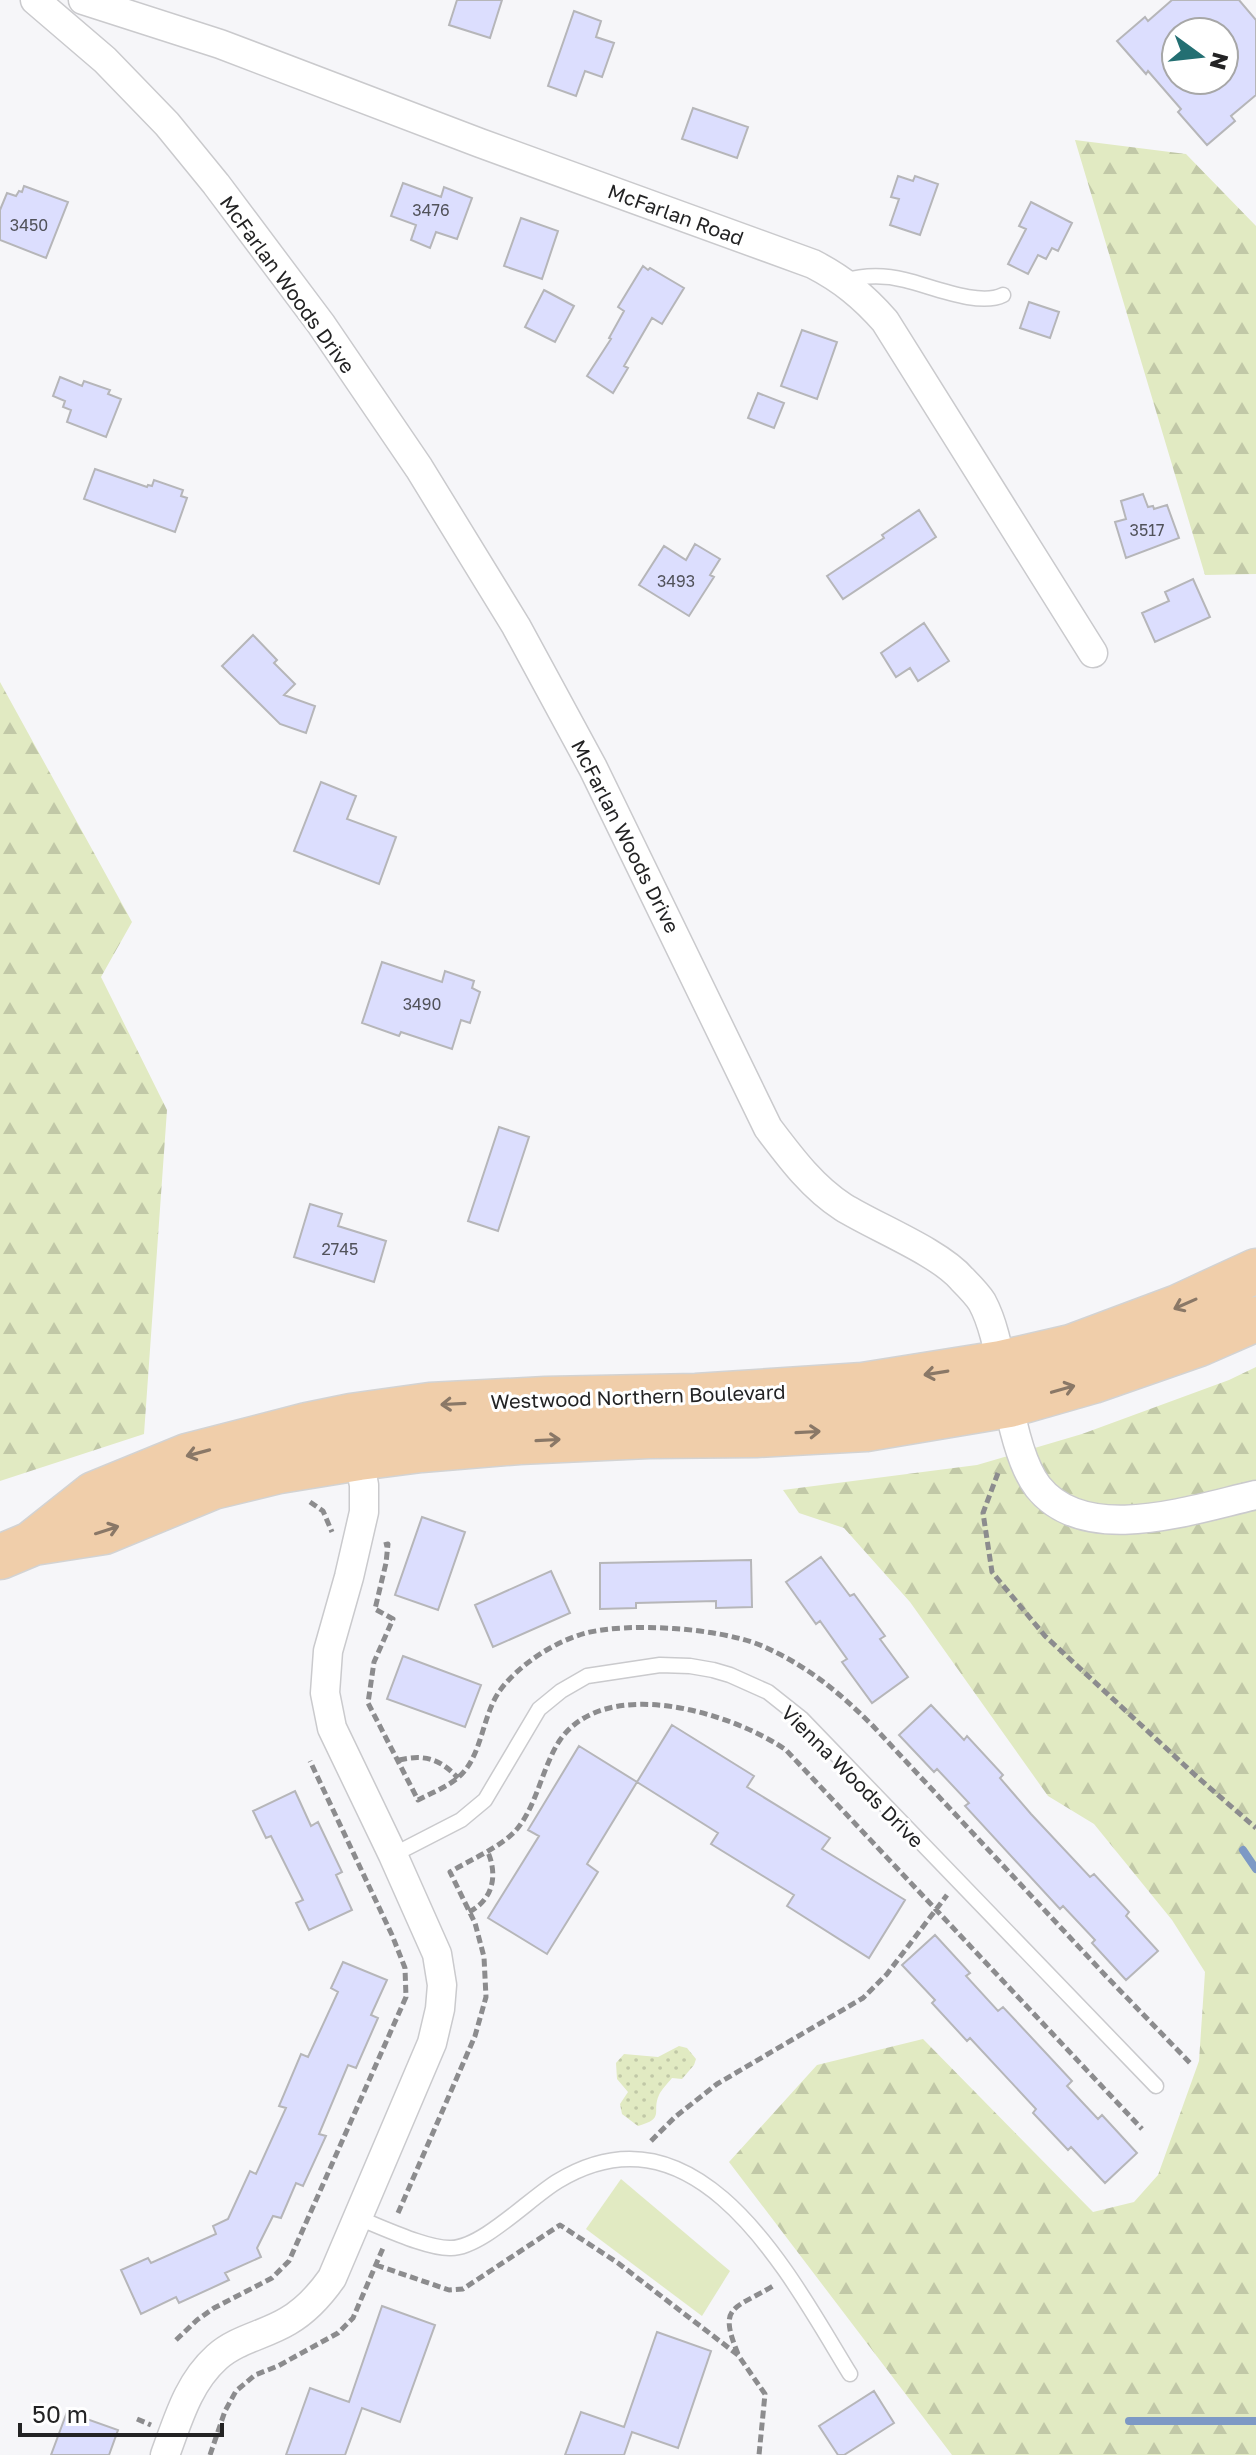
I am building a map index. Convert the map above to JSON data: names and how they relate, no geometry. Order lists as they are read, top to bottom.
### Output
{
  "streets": {
    "main road": ["Westwood Northern Boulevard"],
    "street": ["McFarlan Road", "McFarlan Woods Drive"],
    "lane": ["Vienna Woods Drive"]
  },
  "crossings": [
    ["McFarlan Woods Drive", "Westwood Northern Boulevard"]
  ],
  "house_numbers": [
    "3476",
    "3450",
    "3517",
    "3493",
    "3490",
    "2745"
  ],
  "scale_bar": "50 m",
  "north": "right"
}
